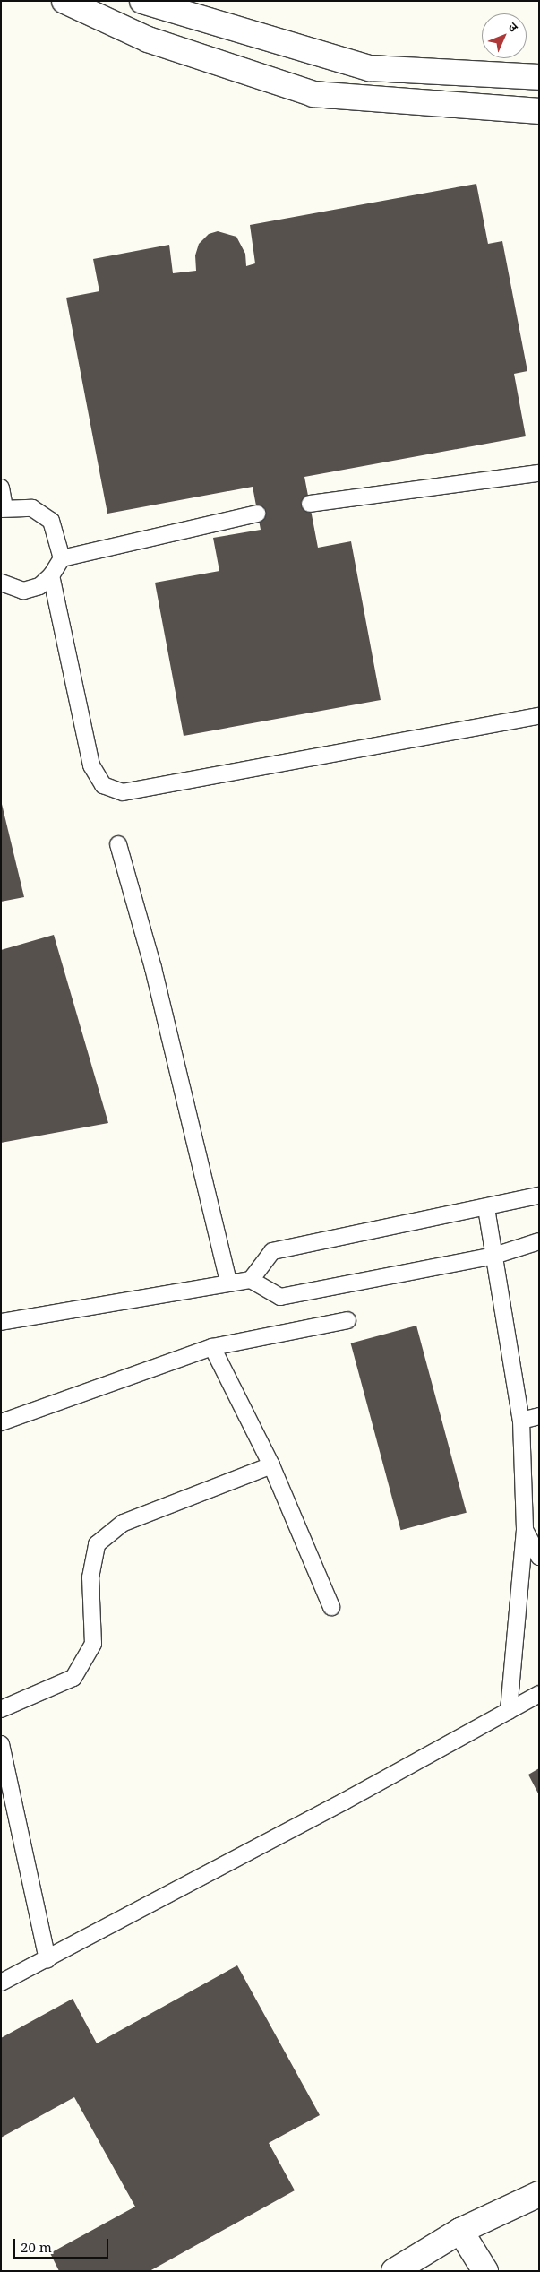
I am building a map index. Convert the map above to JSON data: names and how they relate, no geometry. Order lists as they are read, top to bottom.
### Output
{
  "scale_bar": "20 m",
  "north": "top right"
}
